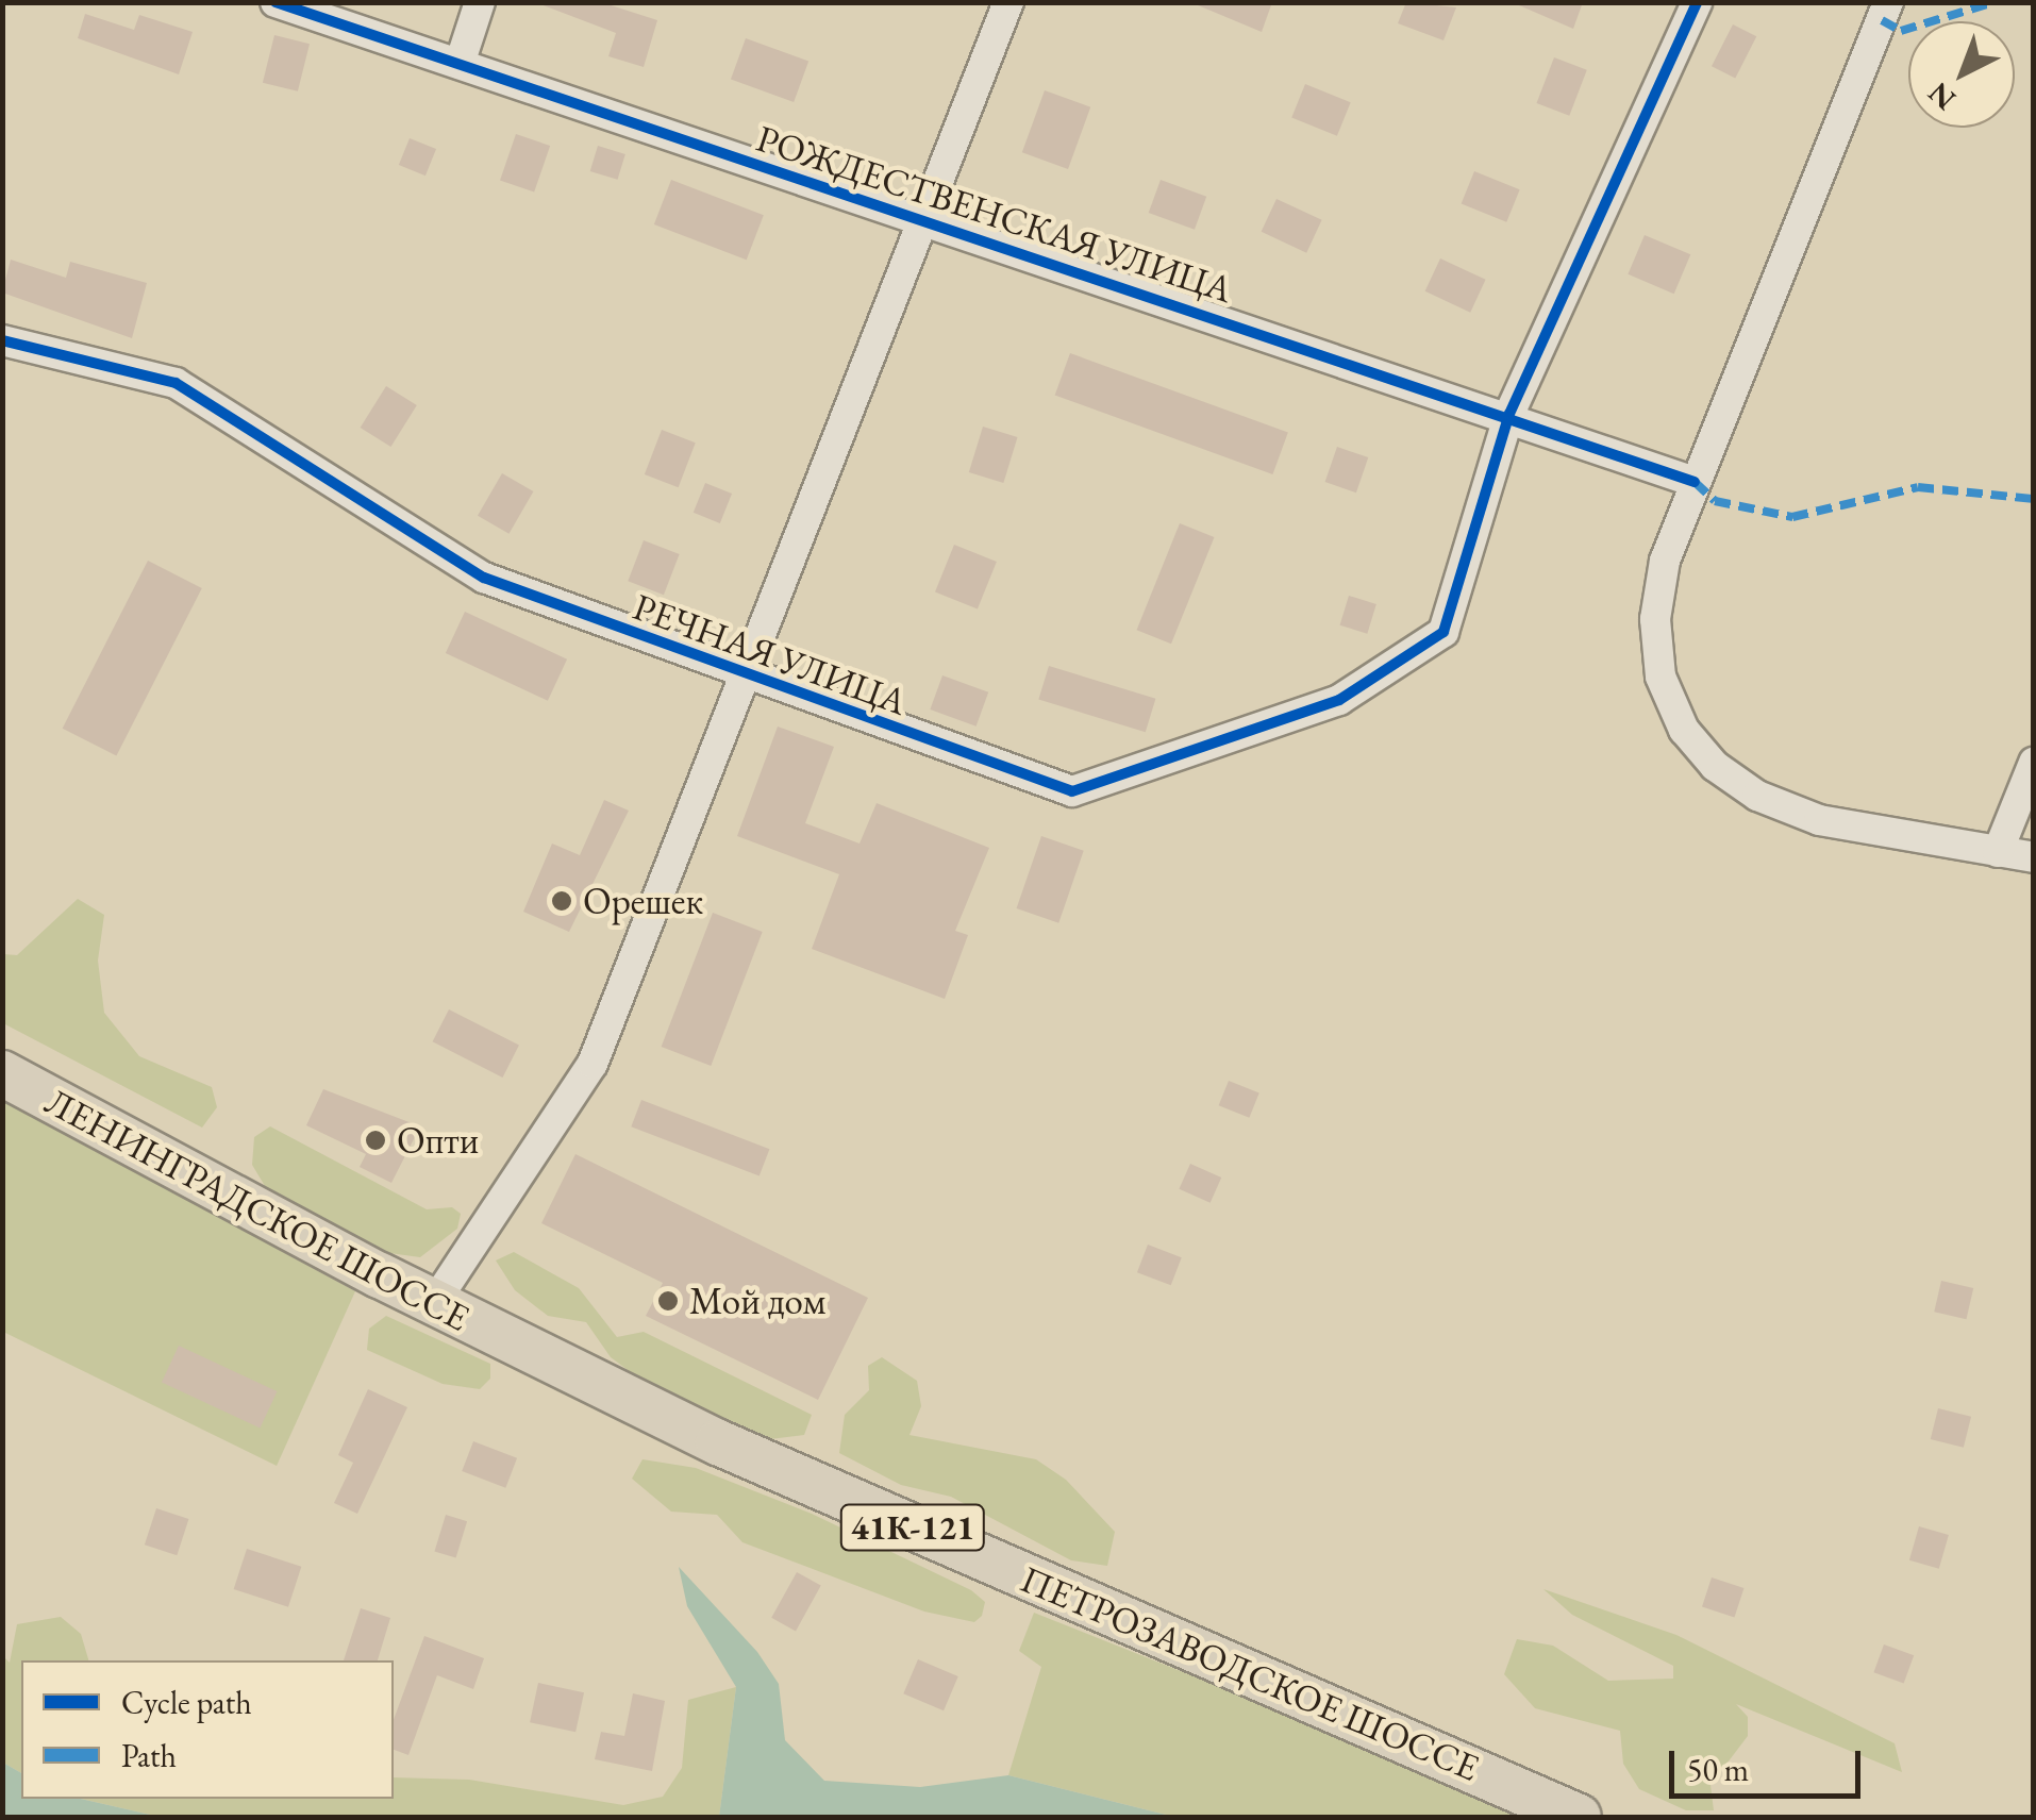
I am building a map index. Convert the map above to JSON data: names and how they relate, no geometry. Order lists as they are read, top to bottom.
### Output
{
  "streets": {
    "main road": ["ЛЕНИНГРАДСКОЕ ШОССЕ", "41К-121", "ПЕТРОЗАВОДСКОЕ ШОССЕ"],
    "street": ["РОЖДЕСТВЕНСКАЯ УЛИЦА", "РЕЧНАЯ УЛИЦА"]
  },
  "crossings": [
    ["РОЖДЕСТВЕНСКАЯ УЛИЦА", "РЕЧНАЯ УЛИЦА"],
    ["ЛЕНИНГРАДСКОЕ ШОССЕ", "ПЕТРОЗАВОДСКОЕ ШОССЕ"]
  ],
  "places": ["Орешек", "Опти", "Мой дом"],
  "legend": ["Cycle path", "Path"],
  "scale_bar": "50 m",
  "north": "bottom left"
}
